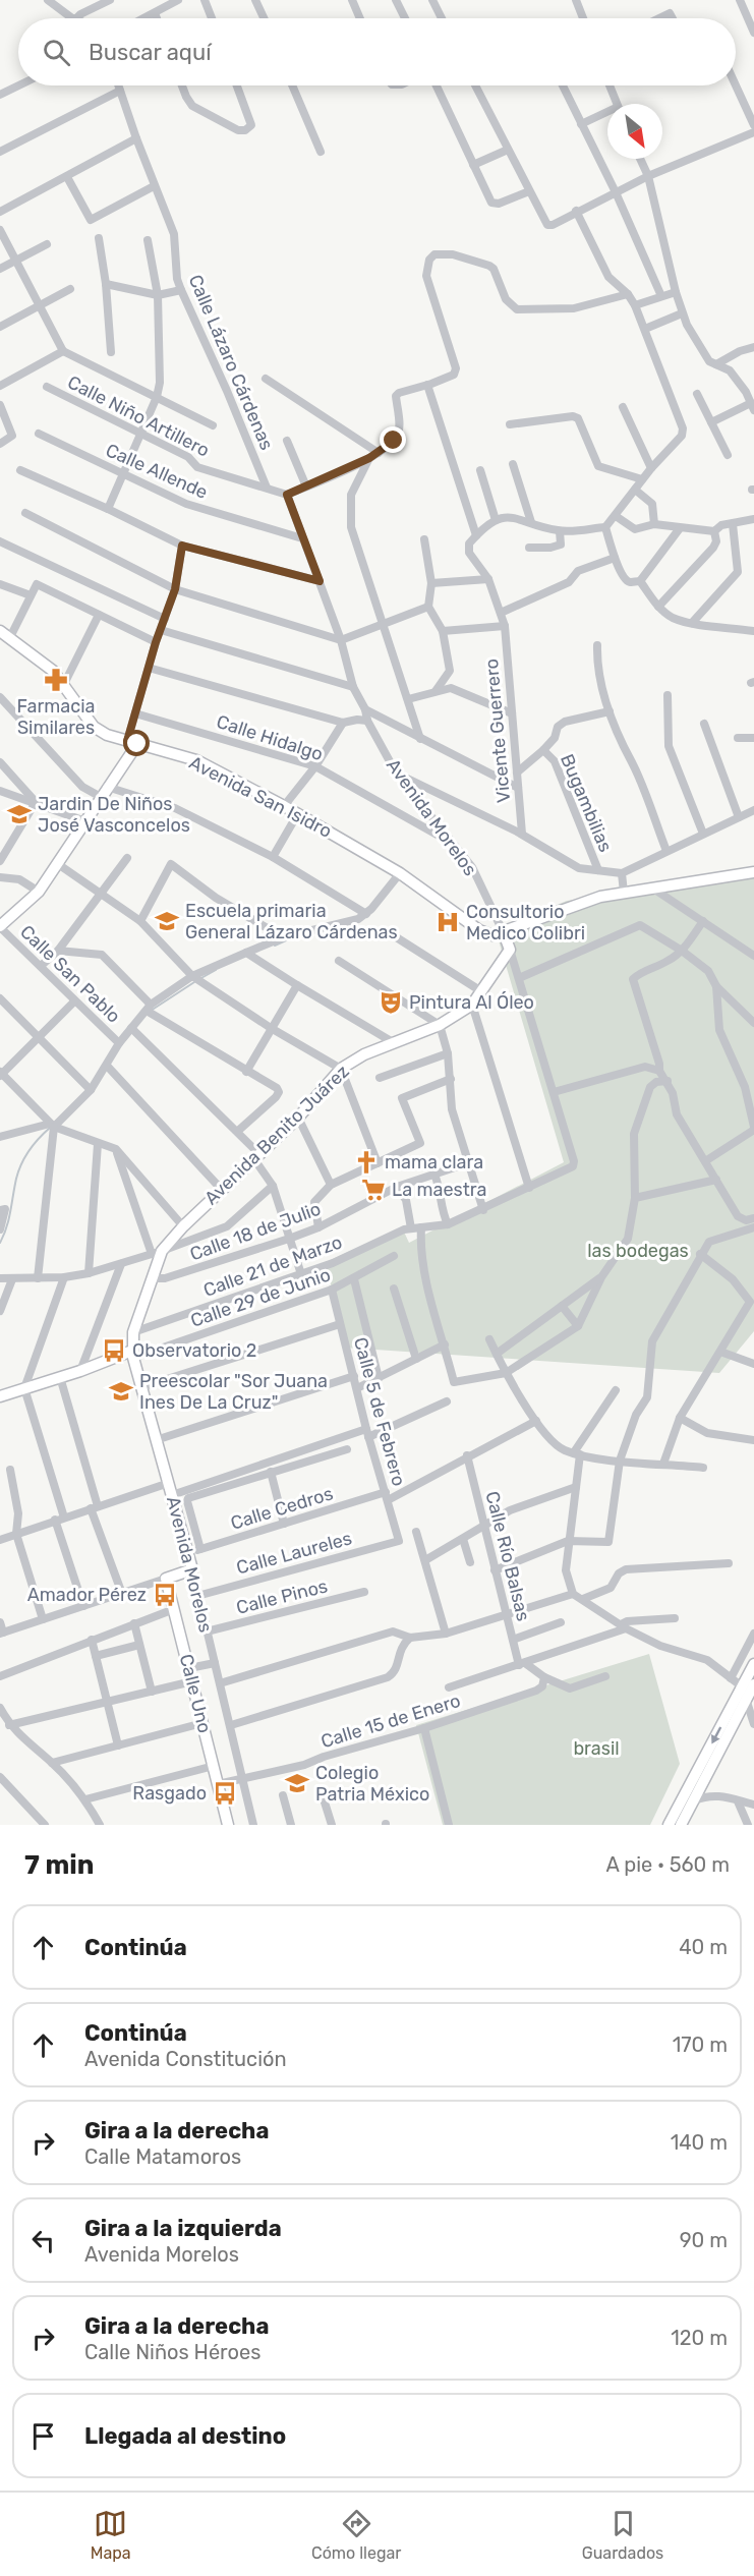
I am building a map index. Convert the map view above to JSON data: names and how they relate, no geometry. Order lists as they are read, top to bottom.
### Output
{
  "streets": {
    "street": [
      "Calle Lázaro Cárdenas",
      "Calle Niño Artillero",
      "Calle Allende",
      "Vicente Guerrero",
      "Calle Hidalgo",
      "Avenida San Isidro",
      "Bugambilias",
      "Avenida Morelos",
      "Calle San Pablo",
      "Avenida Benito Juárez",
      "Calle 18 de Julio",
      "Calle 21 de Marzo",
      "Calle 29 de Junio",
      "Calle 5 de Febrero",
      "Calle Cedros",
      "Calle Laureles",
      "Calle Río Balsas",
      "Calle Pinos",
      "Calle Uno",
      "Calle 15 de Enero"
    ]
  },
  "crossings": [
    ["Calle Lázaro Cárdenas", "Calle Niño Artillero"],
    ["Calle Niño Artillero", "Avenida Morelos"],
    ["Calle Allende", "Avenida Morelos"],
    ["Calle Hidalgo", "Avenida Morelos"],
    ["Avenida San Isidro", "Avenida Morelos"],
    ["Avenida Morelos", "Avenida Benito Juárez"],
    ["Avenida Morelos", "Calle 29 de Junio"],
    ["Avenida Morelos", "Calle Cedros"],
    ["Avenida Morelos", "Calle Laureles"],
    ["Avenida Morelos", "Calle Pinos"],
    ["Avenida Morelos", "Calle 15 de Enero"],
    ["Avenida Benito Juárez", "Calle 18 de Julio"],
    ["Avenida Benito Juárez", "Calle 21 de Marzo"],
    ["Avenida Benito Juárez", "Calle 29 de Junio"],
    ["Calle 29 de Junio", "Calle 5 de Febrero"],
    ["Calle 5 de Febrero", "Calle Cedros"],
    ["Calle 5 de Febrero", "Calle Laureles"],
    ["Calle Cedros", "Calle Río Balsas"],
    ["Calle Uno", "Calle 15 de Enero"]
  ],
  "parks": ["las bodegas", "brasil"],
  "places": {
    "pharmacy": ["Farmacia Similares"],
    "school or university": [
      "Jardin De Niños José Vasconcelos",
      "Escuela primaria General Lázaro Cárdenas",
      "Preescolar \"Sor Juana Ines De La Cruz\"",
      "Colegio Patria México"
    ],
    "hospital": ["Consultorio Medico Colibri"],
    "theatre": ["Pintura Al Óleo"],
    "church": ["mama clara"],
    "supermarket": ["La maestra"],
    "bus stop": ["Observatorio 2", "Amador Pérez", "Rasgado"]
  },
  "north": "bottom right",
  "page": {
    "search": "Buscar aquí",
    "heading": ["7 min", "A pie · 560 m"],
    "list": [
      ["Continúa", "40 m"],
      ["Continúa", "Avenida Constitución", "170 m"],
      ["Gira a la derecha", "Calle Matamoros", "140 m"],
      ["Gira a la izquierda", "Avenida Morelos", "90 m"],
      ["Gira a la derecha", "Calle Niños Héroes", "120 m"],
      "Llegada al destino"
    ],
    "nav": ["Mapa", "Cómo llegar", "Guardados"]
  }
}
